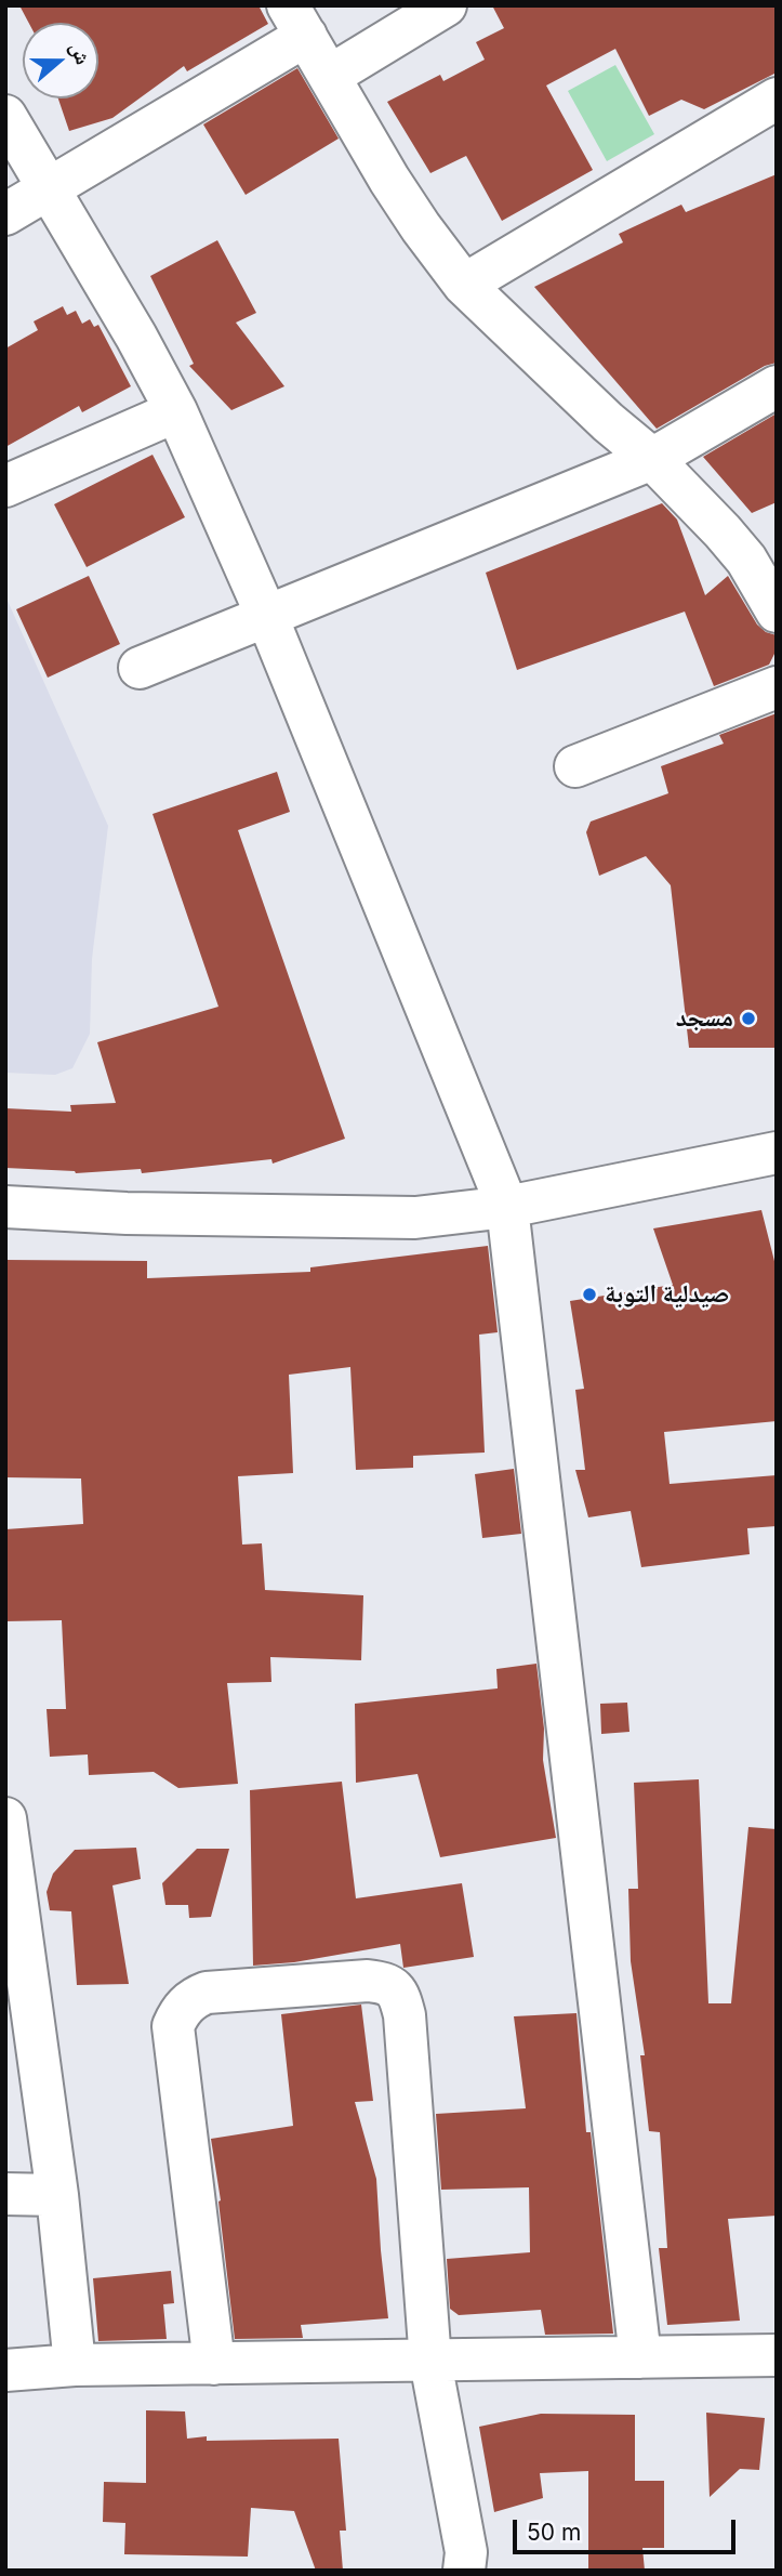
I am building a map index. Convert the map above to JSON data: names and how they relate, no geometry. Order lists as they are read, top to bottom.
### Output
{
  "places": ["مسجد", "صيدلية التوبة"],
  "scale_bar": "50 m",
  "north": "right"
}
